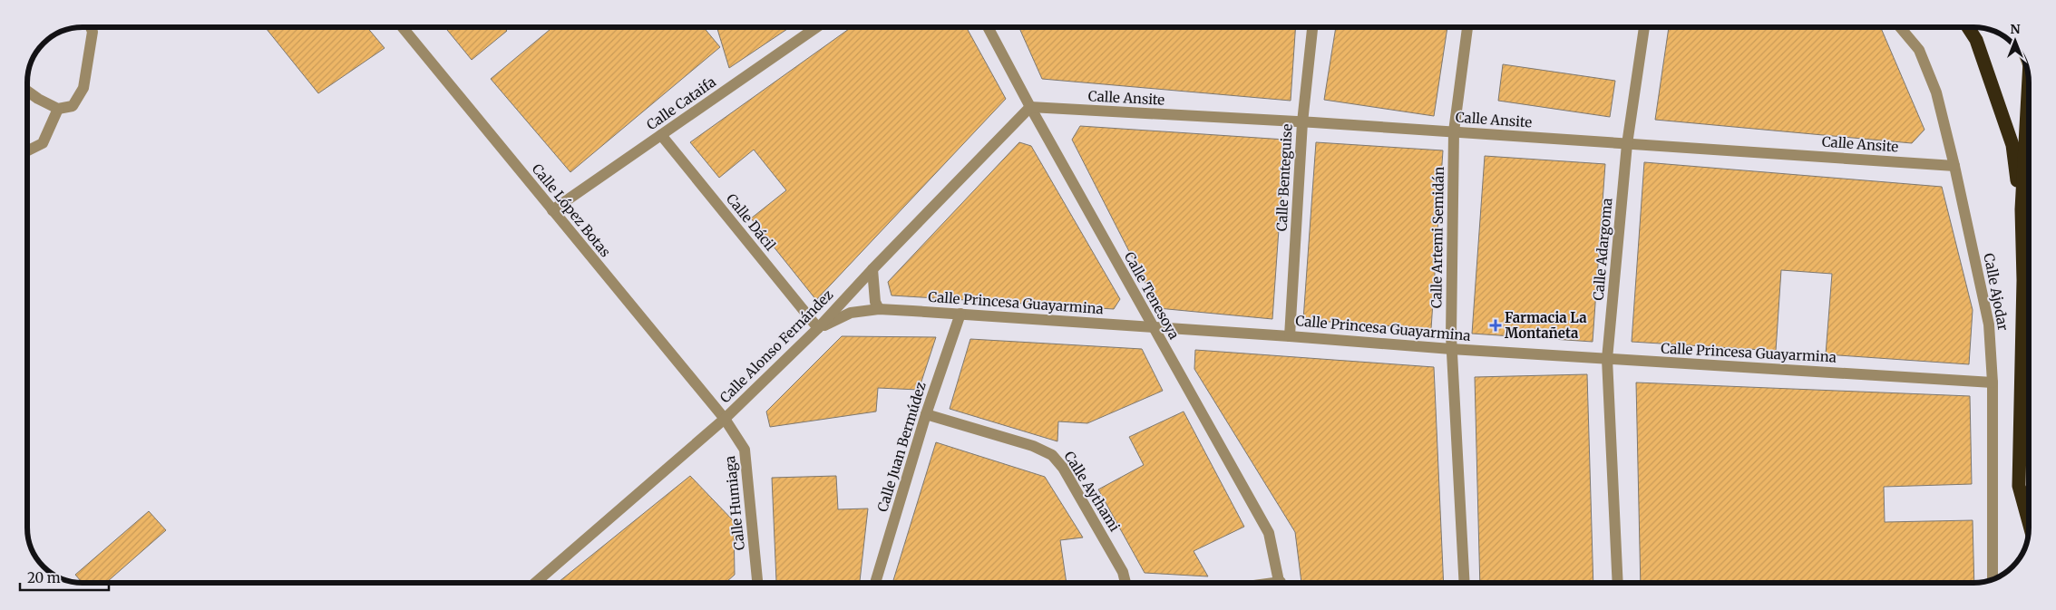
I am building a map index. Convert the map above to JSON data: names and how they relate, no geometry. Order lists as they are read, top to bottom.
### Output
{
  "streets": {
    "street": [
      "Calle Ansite",
      "Calle Cataifa",
      "Calle Benteguise",
      "Calle López Botas",
      "Calle Dácil",
      "Calle Artemi Semidán",
      "Calle Adargoma",
      "Calle Ajodar",
      "Calle Tenesoya",
      "Calle Princesa Guayarmina",
      "Calle Alonso Fernández",
      "Calle Juan Bermúdez",
      "Calle Aythami",
      "Calle Humiaga"
    ]
  },
  "crossings": [
    ["Calle Ansite", "Calle Benteguise"],
    ["Calle Ansite", "Calle Artemi Semidán"],
    ["Calle Ansite", "Calle Adargoma"],
    ["Calle Ansite", "Calle Ajodar"],
    ["Calle Ansite", "Calle Tenesoya"],
    ["Calle Ansite", "Calle Alonso Fernández"],
    ["Calle Cataifa", "Calle López Botas"],
    ["Calle Cataifa", "Calle Dácil"],
    ["Calle Benteguise", "Calle Princesa Guayarmina"],
    ["Calle López Botas", "Calle Alonso Fernández"],
    ["Calle López Botas", "Calle Humiaga"],
    ["Calle Dácil", "Calle Princesa Guayarmina"],
    ["Calle Dácil", "Calle Alonso Fernández"],
    ["Calle Artemi Semidán", "Calle Princesa Guayarmina"],
    ["Calle Adargoma", "Calle Princesa Guayarmina"],
    ["Calle Ajodar", "Calle Princesa Guayarmina"],
    ["Calle Tenesoya", "Calle Princesa Guayarmina"],
    ["Calle Tenesoya", "Calle Alonso Fernández"],
    ["Calle Princesa Guayarmina", "Calle Alonso Fernández"],
    ["Calle Princesa Guayarmina", "Calle Juan Bermúdez"],
    ["Calle Alonso Fernández", "Calle Humiaga"],
    ["Calle Juan Bermúdez", "Calle Aythami"]
  ],
  "places": {
    "health": ["Farmacia La Montañeta"]
  },
  "scale_bar": "20 m",
  "north": "top"
}
